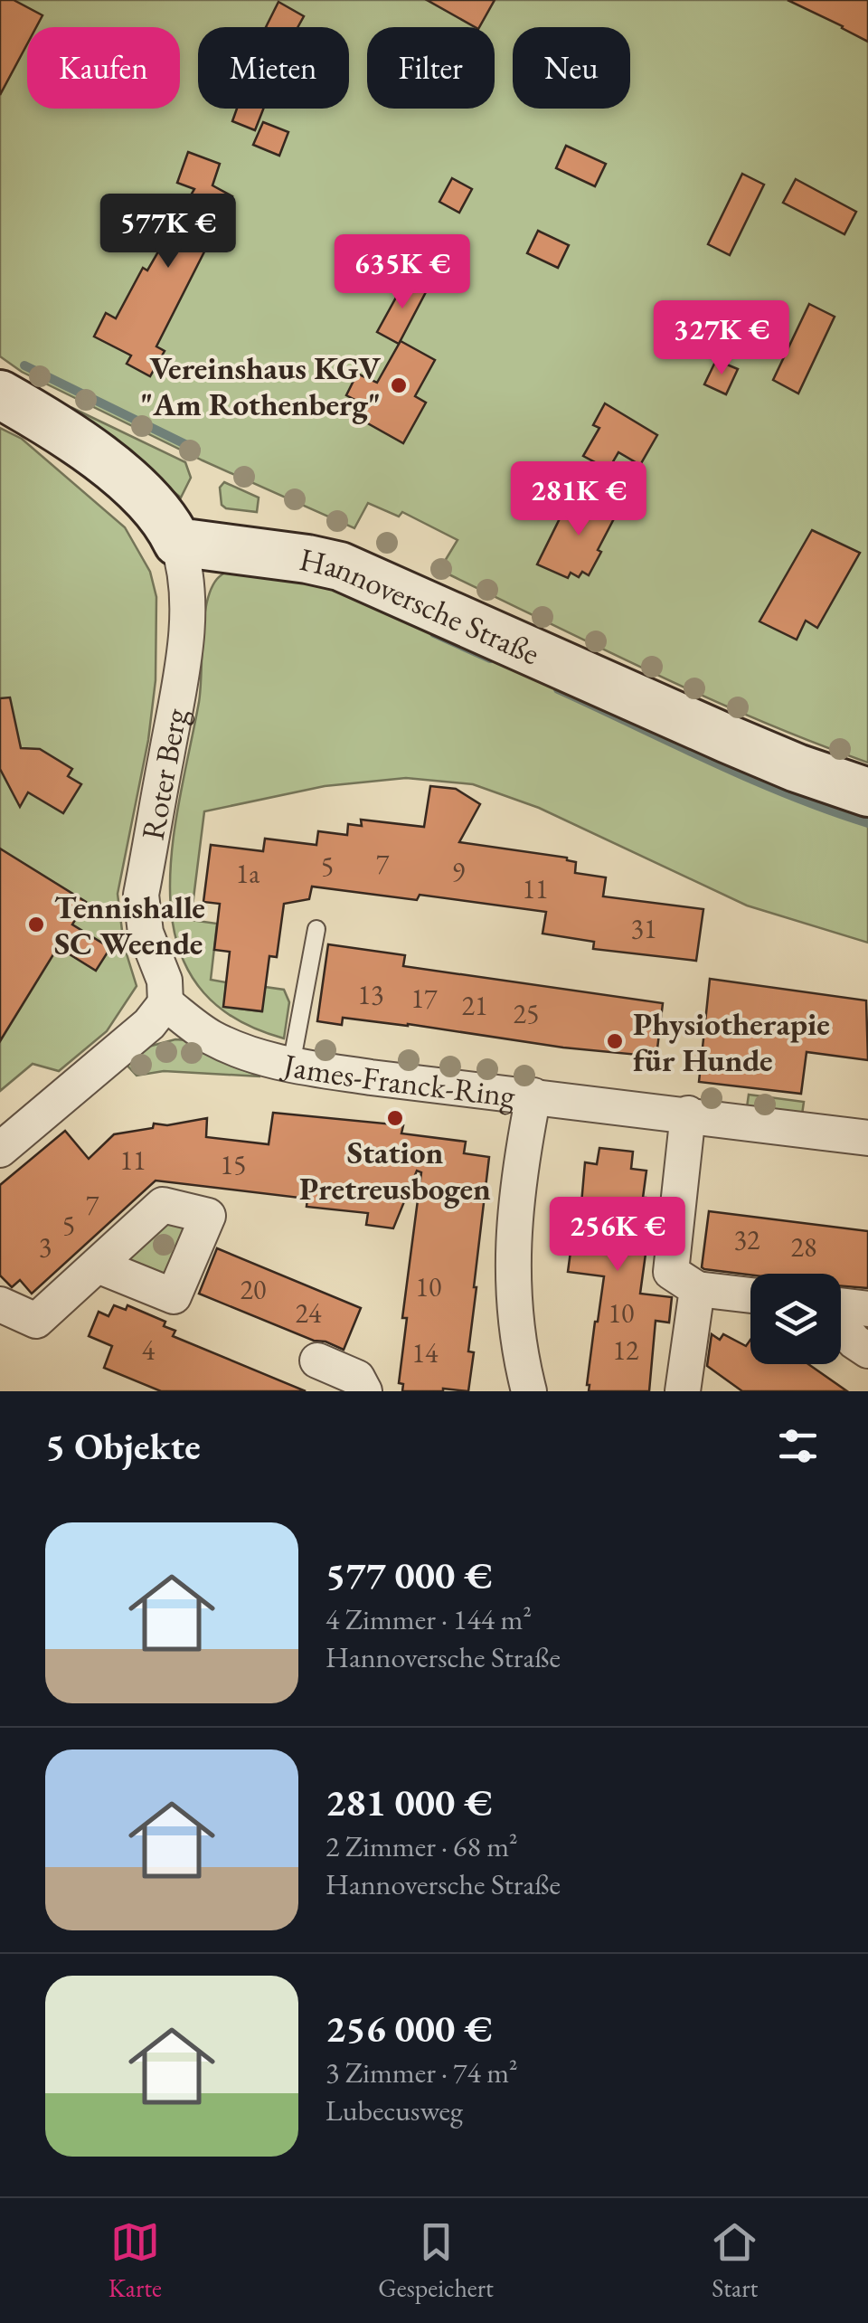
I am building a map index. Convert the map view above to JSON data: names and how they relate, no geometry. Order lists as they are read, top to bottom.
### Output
{
  "streets": {
    "street": ["Hannoversche Straße", "Roter Berg", "James-Franck-Ring"]
  },
  "crossings": [
    ["Hannoversche Straße", "Roter Berg"],
    ["Roter Berg", "James-Franck-Ring"]
  ],
  "places": [
    "Vereinshaus KGV \"Am Rothenberg\"",
    "Tennishalle SC Weende",
    "Physiotherapie für Hunde",
    "Station Pretreusbogen"
  ],
  "house_numbers": [
    "7",
    "5",
    "9",
    "1a",
    "11",
    "31",
    "13",
    "17",
    "21",
    "25",
    "11",
    "15",
    "7",
    "5",
    "32",
    "3",
    "28",
    "10",
    "20",
    "24",
    "10",
    "4",
    "12",
    "14"
  ],
  "page": {
    "chip": [
      "Kaufen",
      "Mieten",
      "Filter",
      "Neu"
    ],
    "price": [
      "577K €",
      "635K €",
      "327K €",
      "281K €",
      "256K €"
    ],
    "heading": "5 Objekte",
    "list": [
      {
        "name": "577 000 €",
        "note": "4 Zimmer · 144 m² · Hannoversche Straße"
      },
      {
        "name": "281 000 €",
        "note": "2 Zimmer · 68 m² · Hannoversche Straße"
      },
      {
        "name": "256 000 €",
        "note": "3 Zimmer · 74 m² · Lubecusweg"
      }
    ],
    "tabs": ["Karte", "Gespeichert", "Start"]
  }
}
